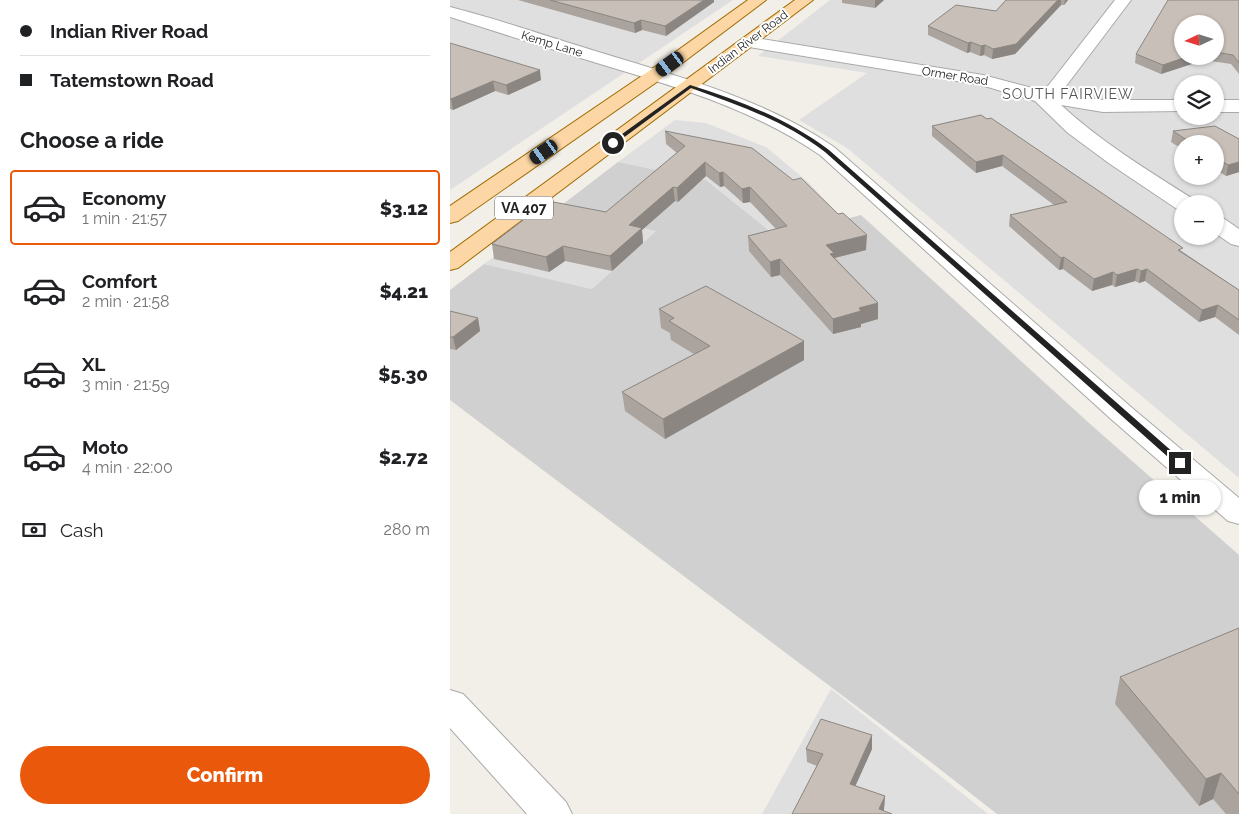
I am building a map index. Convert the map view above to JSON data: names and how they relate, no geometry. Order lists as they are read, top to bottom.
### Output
{
  "streets": {
    "main road": ["Indian River Road", "VA 407"],
    "street": ["Kemp Lane", "Ormer Road"]
  },
  "crossings": [
    ["Indian River Road", "Kemp Lane"],
    ["Indian River Road", "Ormer Road"]
  ],
  "districts": ["SOUTH FAIRVIEW"],
  "north": "left",
  "page": {
    "banner": ["Indian River Road", "Tatemstown Road"],
    "map_buttons": ["+", "−"],
    "heading": "Choose a ride",
    "list": [
      {
        "name": "Economy",
        "note": "1 min · 21:57",
        "value": "$3.12"
      },
      {
        "name": "Comfort",
        "note": "2 min · 21:58",
        "value": "$4.21"
      },
      {
        "name": "XL",
        "note": "3 min · 21:59",
        "value": "$5.30"
      },
      {
        "name": "Moto",
        "note": "4 min · 22:00",
        "value": "$2.72"
      }
    ],
    "bubble": "1 min",
    "pay": ["Cash", "280 m"],
    "buttons": "Confirm"
  }
}
